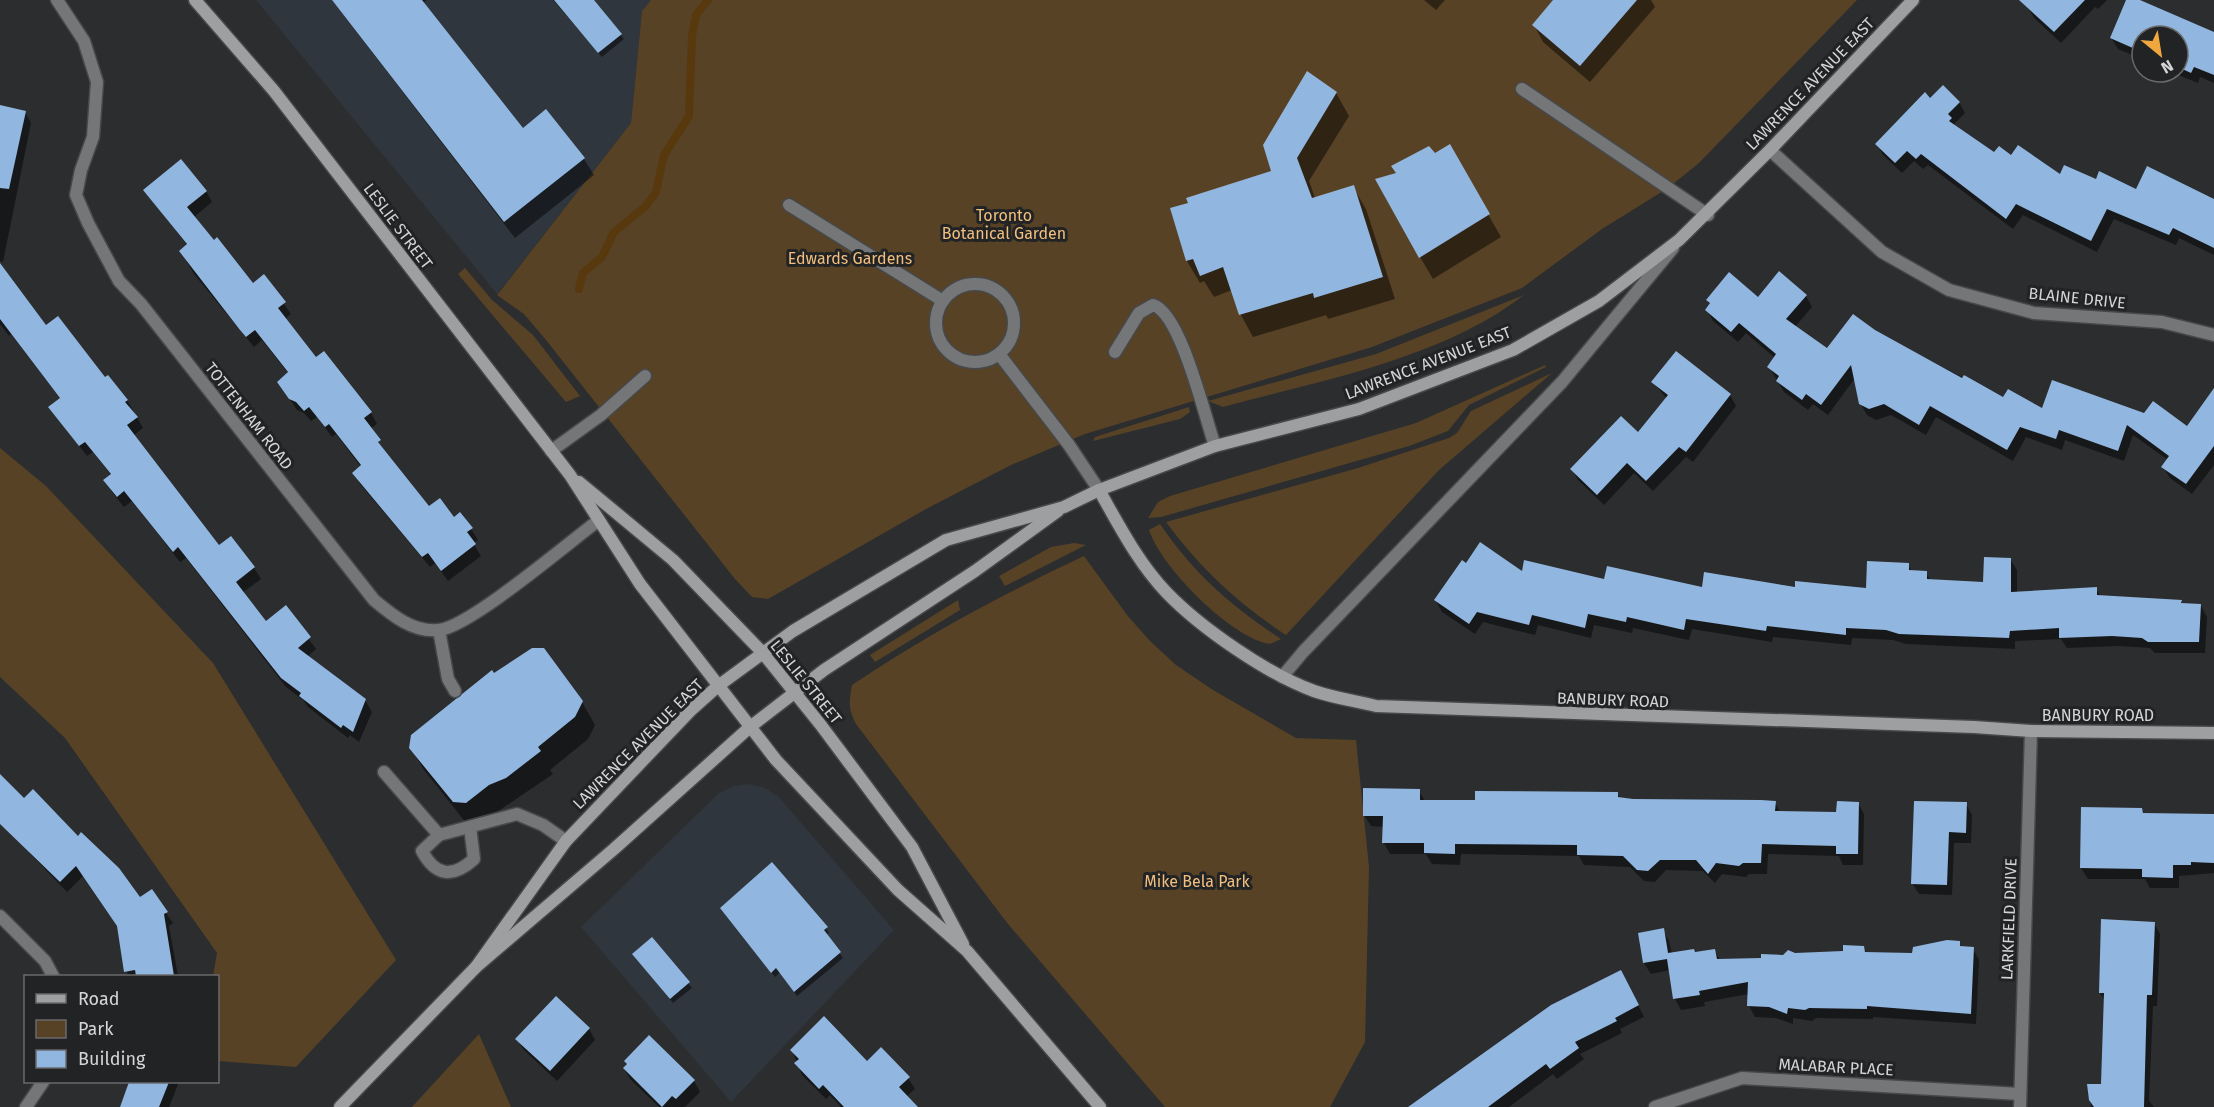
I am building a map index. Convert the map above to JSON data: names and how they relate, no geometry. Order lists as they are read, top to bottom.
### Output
{
  "streets": {
    "main road": ["LAWRENCE AVENUE EAST", "LESLIE STREET", "BANBURY ROAD"],
    "street": [
      "BLAINE DRIVE",
      "TOTTENHAM ROAD",
      "LARKFIELD DRIVE",
      "MALABAR PLACE"
    ]
  },
  "crossings": [
    ["LAWRENCE AVENUE EAST", "LESLIE STREET"],
    ["LAWRENCE AVENUE EAST", "BLAINE DRIVE"],
    ["LAWRENCE AVENUE EAST", "BANBURY ROAD"],
    ["BANBURY ROAD", "LARKFIELD DRIVE"],
    ["LARKFIELD DRIVE", "MALABAR PLACE"]
  ],
  "parks": ["Toronto Botanical Garden", "Edwards Gardens", "Mike Bela Park"],
  "legend": ["Road", "Park", "Building"],
  "north": "bottom right"
}
